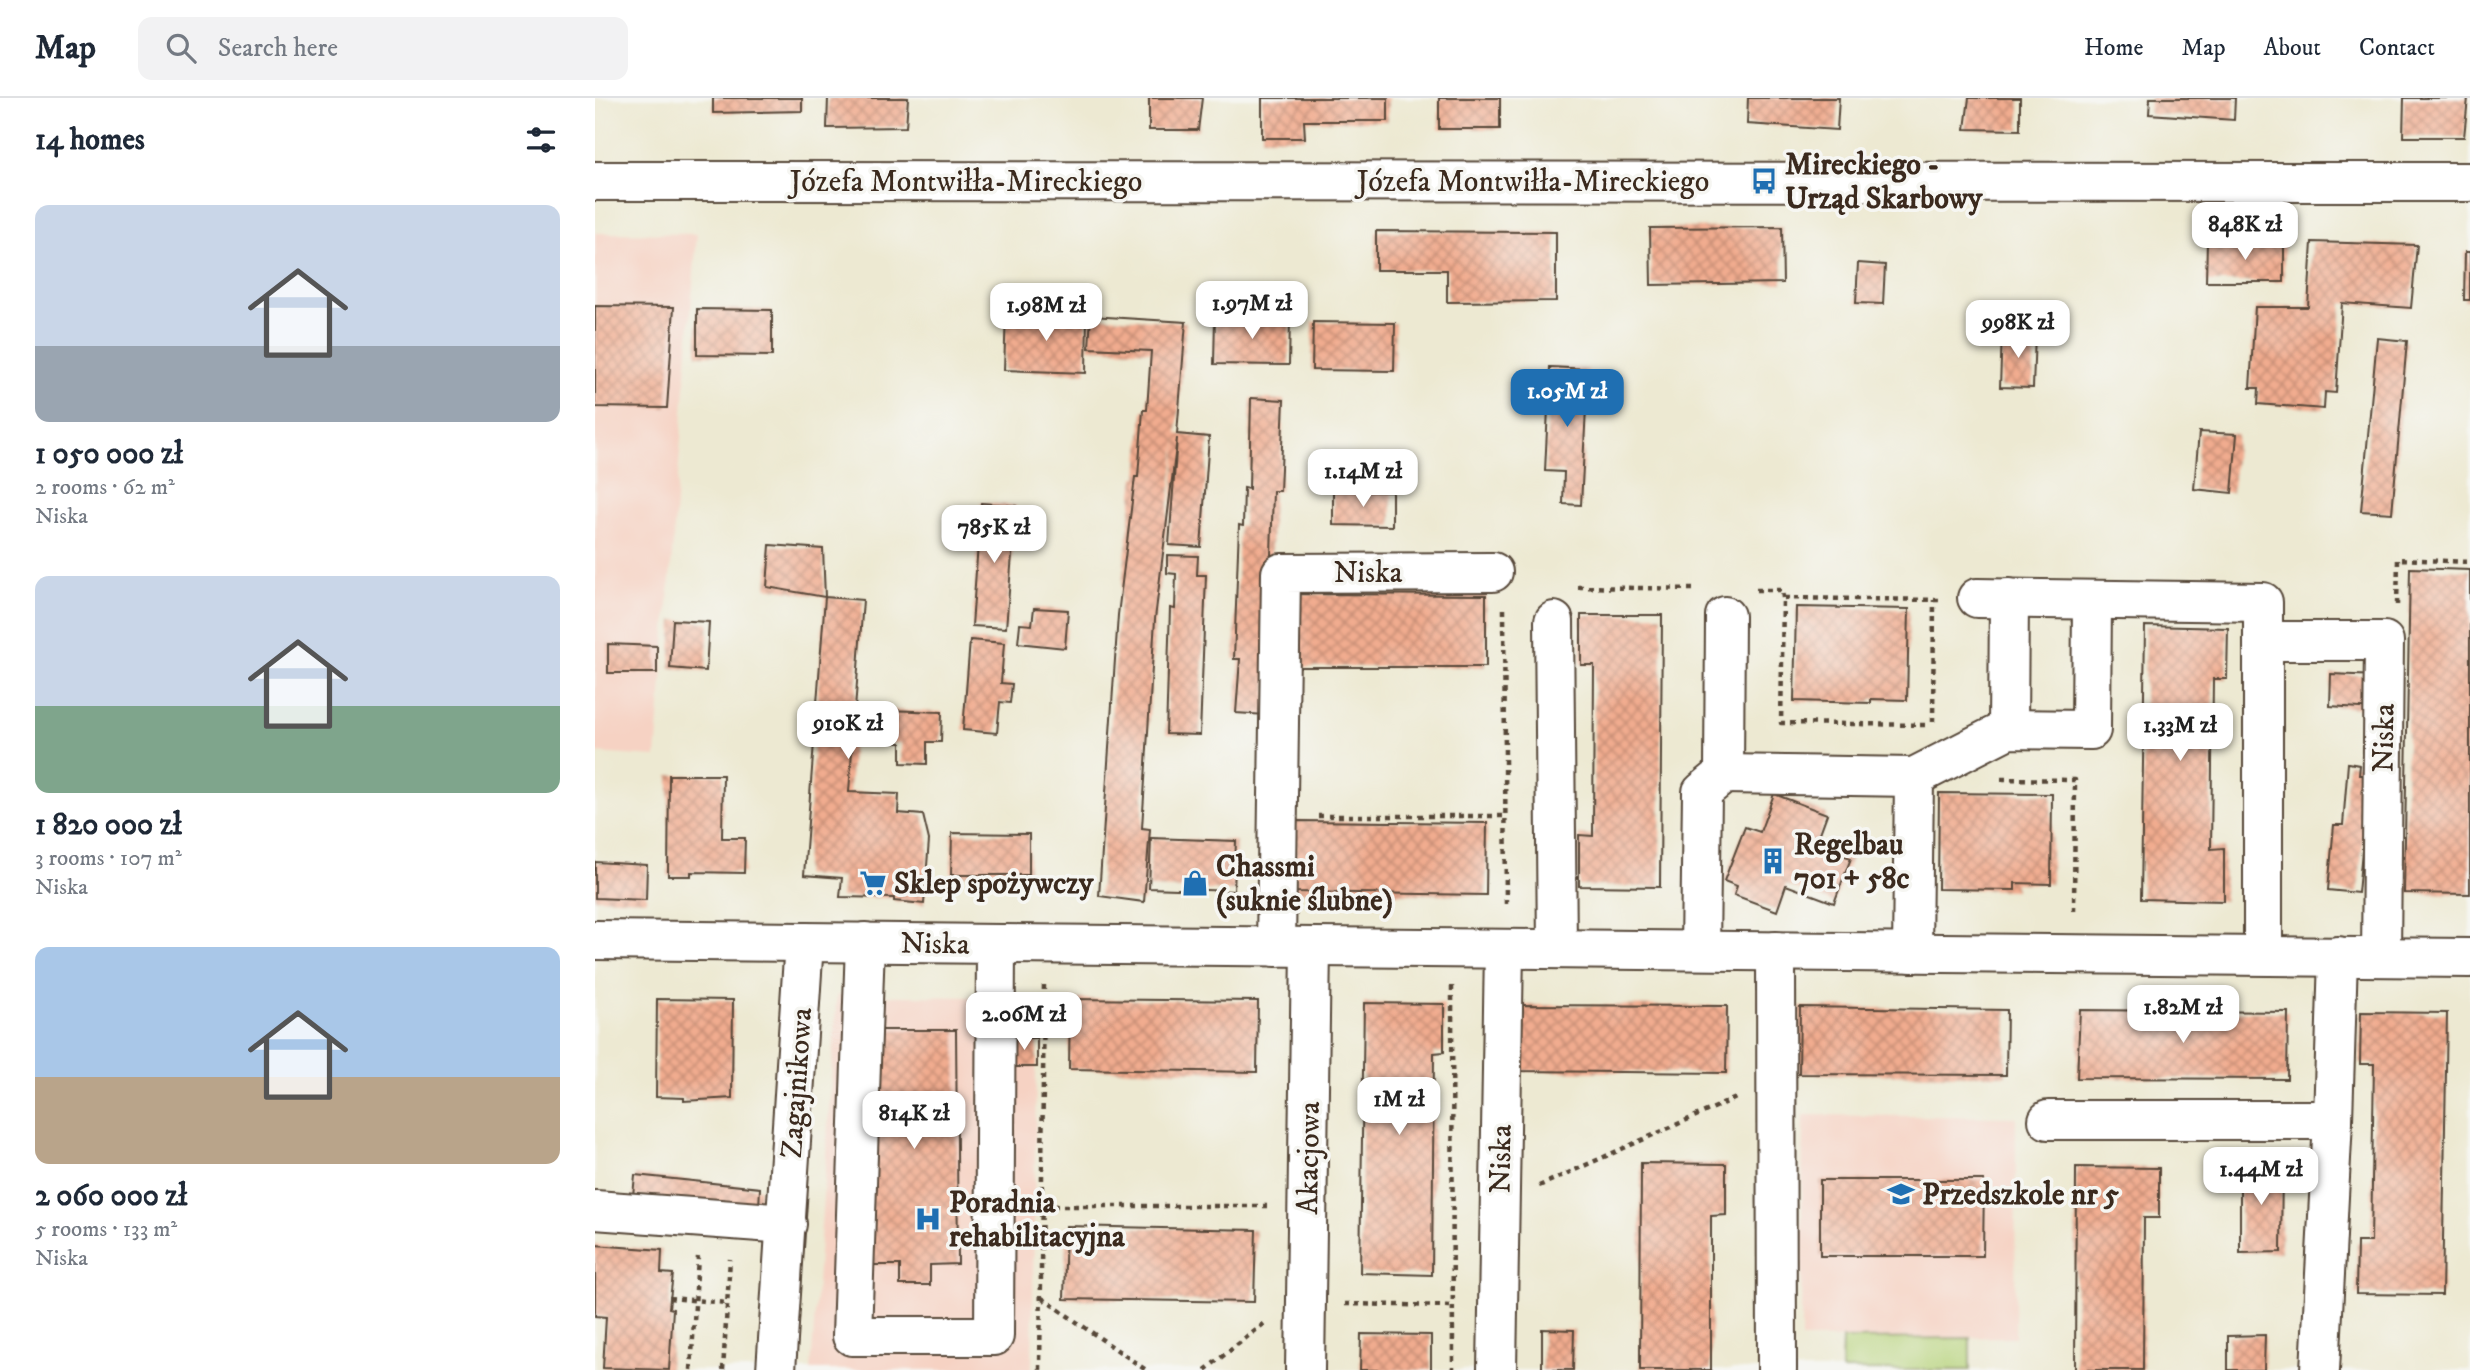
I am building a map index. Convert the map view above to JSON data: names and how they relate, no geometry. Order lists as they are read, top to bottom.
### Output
{
  "streets": {
    "street": [
      "Józefa Montwiłła-Mireckiego",
      "Niska",
      "Zagajnikowa",
      "Akacjowa"
    ]
  },
  "crossings": [
    ["Niska", "Zagajnikowa"],
    ["Niska", "Akacjowa"]
  ],
  "places": {
    "bus stop": ["Mireckiego - Urząd Skarbowy"],
    "building": ["Regelbau 701 + 58c"],
    "supermarket": ["Sklep spożywczy"],
    "shop": ["Chassmi (suknie ślubne)"],
    "school or university": ["Przedszkole nr 5"],
    "hospital": ["Poradnia rehabilitacyjna"]
  },
  "page": {
    "header": "Map",
    "search": "Search here",
    "nav": [
      "Home",
      "Map",
      "About",
      "Contact"
    ],
    "heading": "14 homes",
    "list": [
      {
        "name": "1 050 000 zł",
        "note": "2 rooms · 62 m² · Niska"
      },
      {
        "name": "1 820 000 zł",
        "note": "3 rooms · 107 m² · Niska"
      },
      {
        "name": "2 060 000 zł",
        "note": "5 rooms · 133 m² · Niska"
      }
    ],
    "price": [
      "848K zł",
      "1.97M zł",
      "1.98M zł",
      "998K zł",
      "1.05M zł",
      "1.14M zł",
      "785K zł",
      "910K zł",
      "1.33M zł",
      "1.82M zł",
      "2.06M zł",
      "1M zł",
      "814K zł",
      "1.44M zł"
    ]
  }
}
